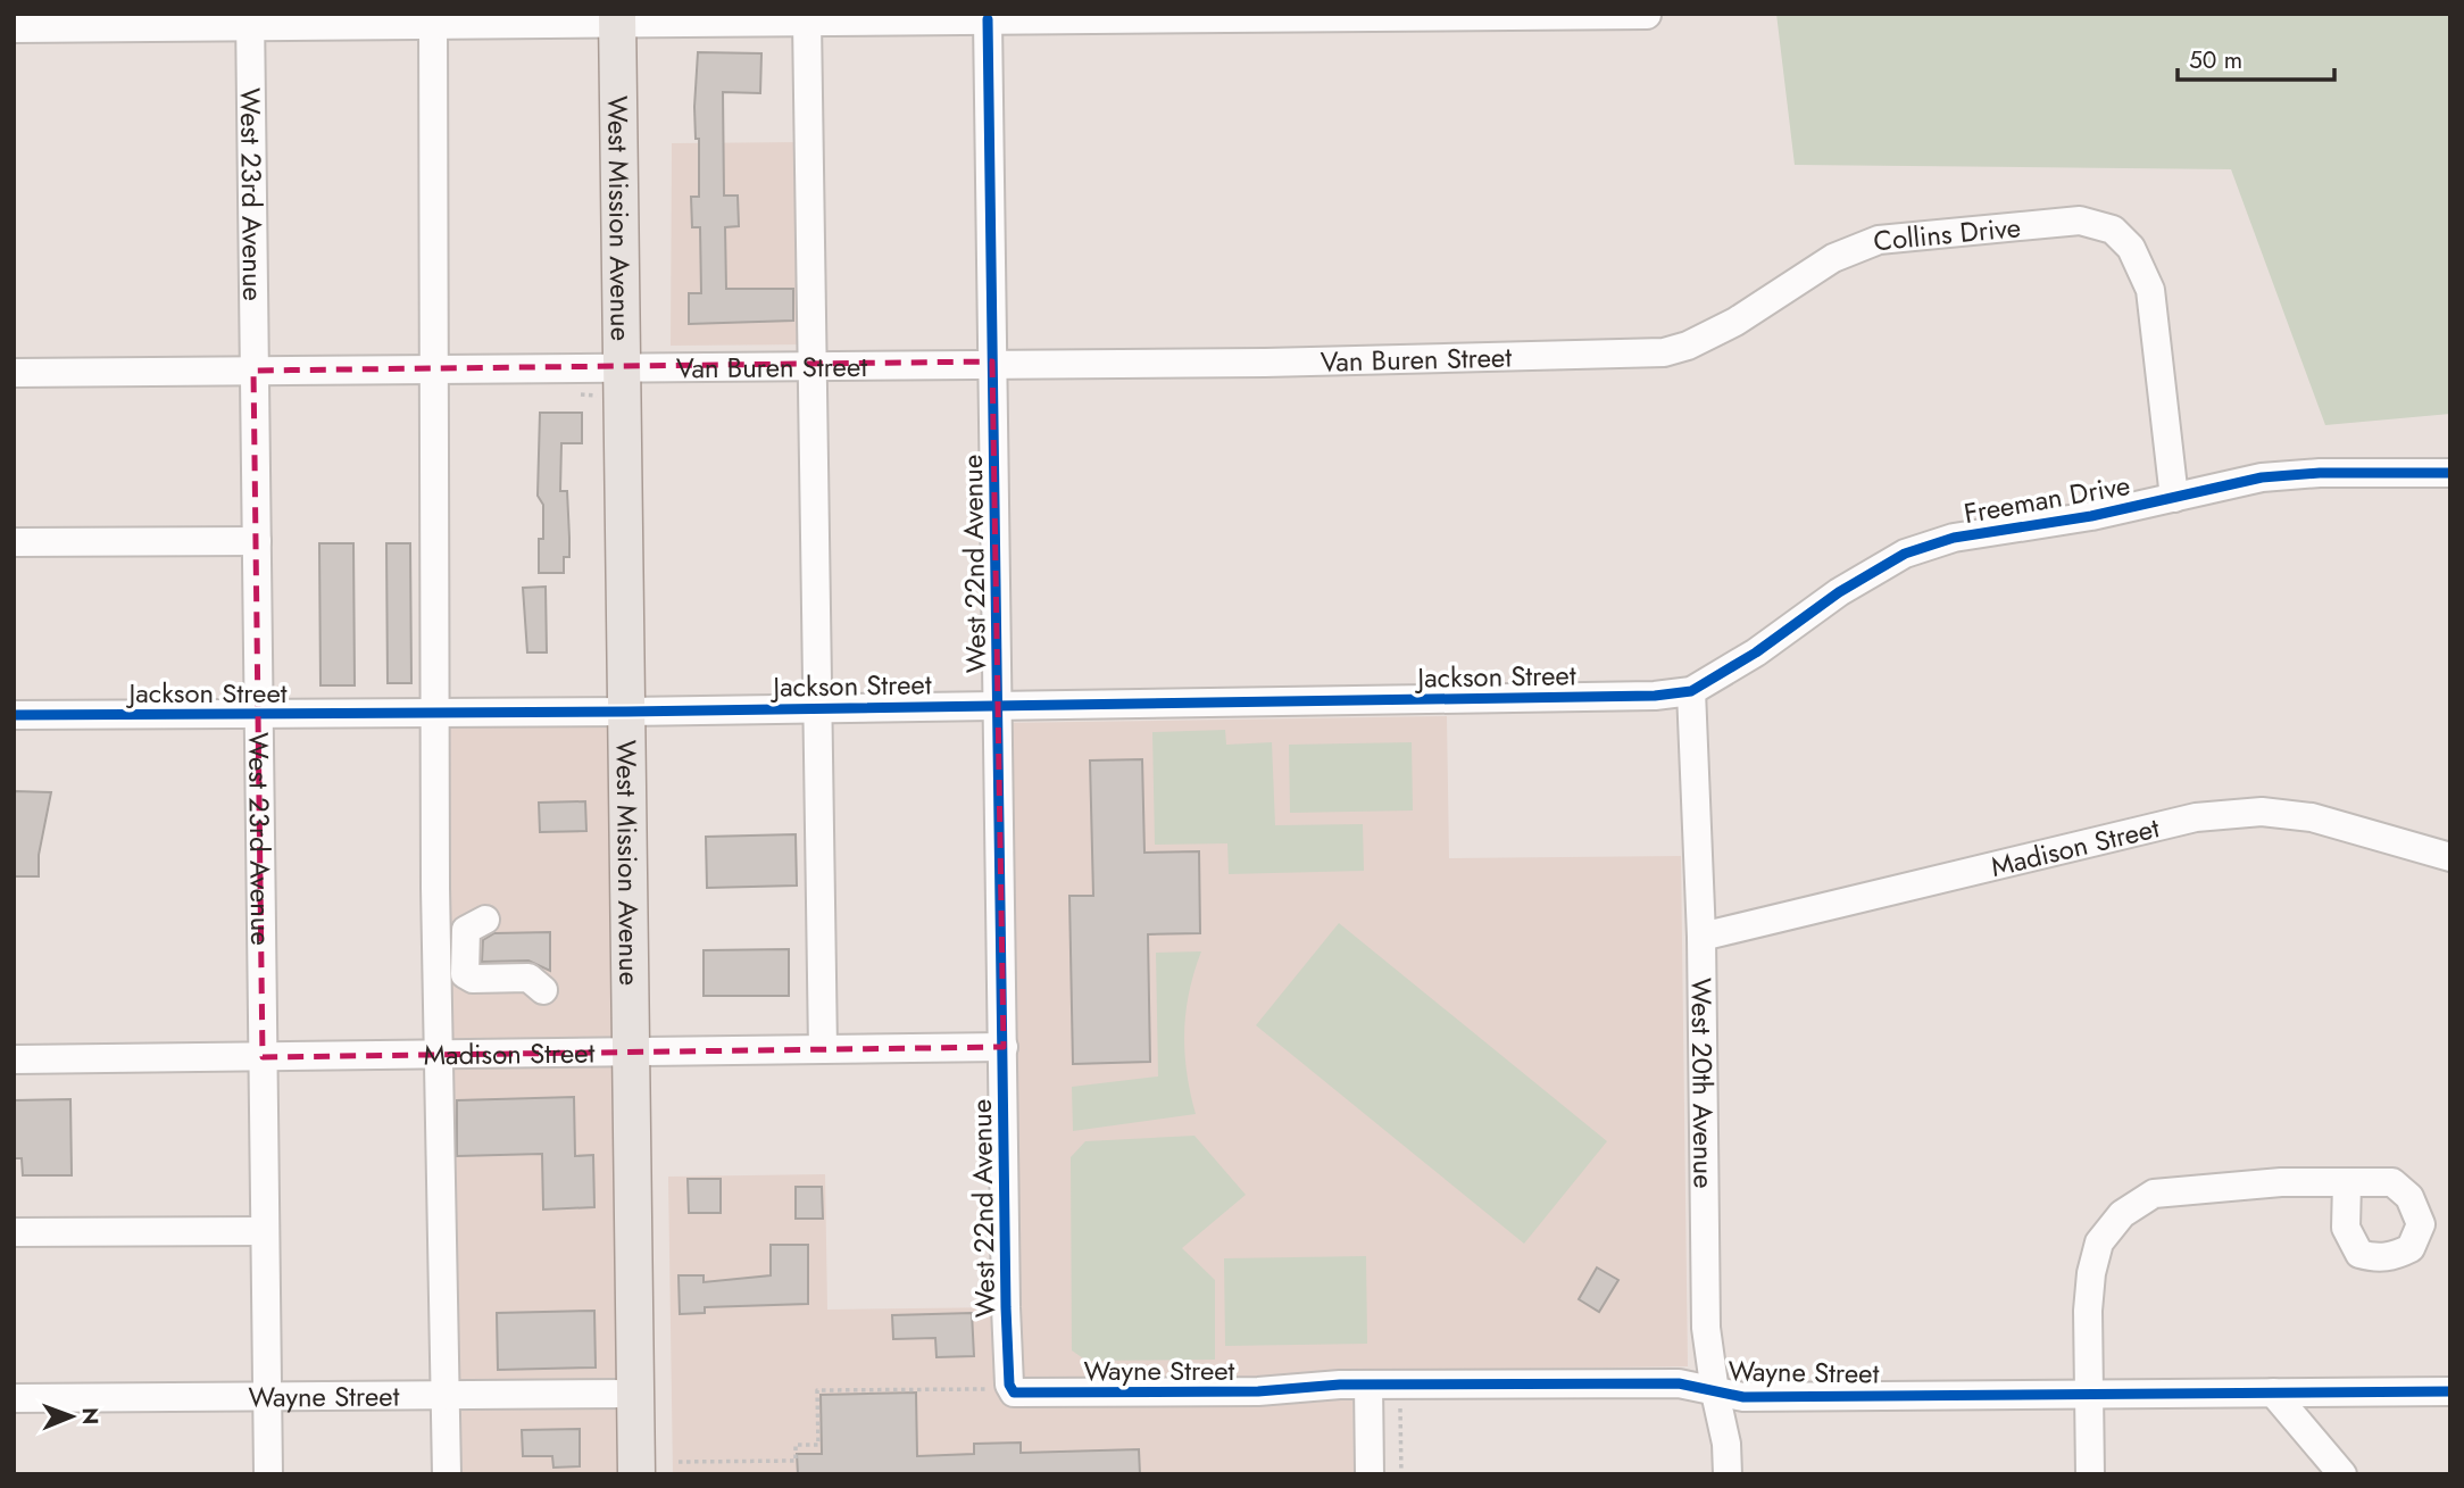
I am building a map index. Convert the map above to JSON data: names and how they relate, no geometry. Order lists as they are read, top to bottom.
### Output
{
  "streets": {
    "main road": ["West Mission Avenue"],
    "street": [
      "West 23rd Avenue",
      "Collins Drive",
      "Van Buren Street",
      "Freeman Drive",
      "West 22nd Avenue",
      "Jackson Street",
      "Madison Street",
      "West 20th Avenue",
      "Wayne Street"
    ]
  },
  "crossings": [
    ["West 23rd Avenue", "Van Buren Street"],
    ["West 23rd Avenue", "Jackson Street"],
    ["West 23rd Avenue", "Madison Street"],
    ["West 23rd Avenue", "Wayne Street"],
    ["West Mission Avenue", "Van Buren Street"],
    ["West Mission Avenue", "Jackson Street"],
    ["West Mission Avenue", "Madison Street"],
    ["West Mission Avenue", "Wayne Street"],
    ["Collins Drive", "Van Buren Street"],
    ["Collins Drive", "Freeman Drive"],
    ["Van Buren Street", "West 22nd Avenue"],
    ["Freeman Drive", "Jackson Street"],
    ["Freeman Drive", "West 20th Avenue"],
    ["West 22nd Avenue", "Jackson Street"],
    ["West 22nd Avenue", "Madison Street"],
    ["West 22nd Avenue", "Wayne Street"],
    ["Jackson Street", "West 20th Avenue"],
    ["Madison Street", "West 20th Avenue"],
    ["West 20th Avenue", "Wayne Street"]
  ],
  "scale_bar": "50 m",
  "north": "right"
}
